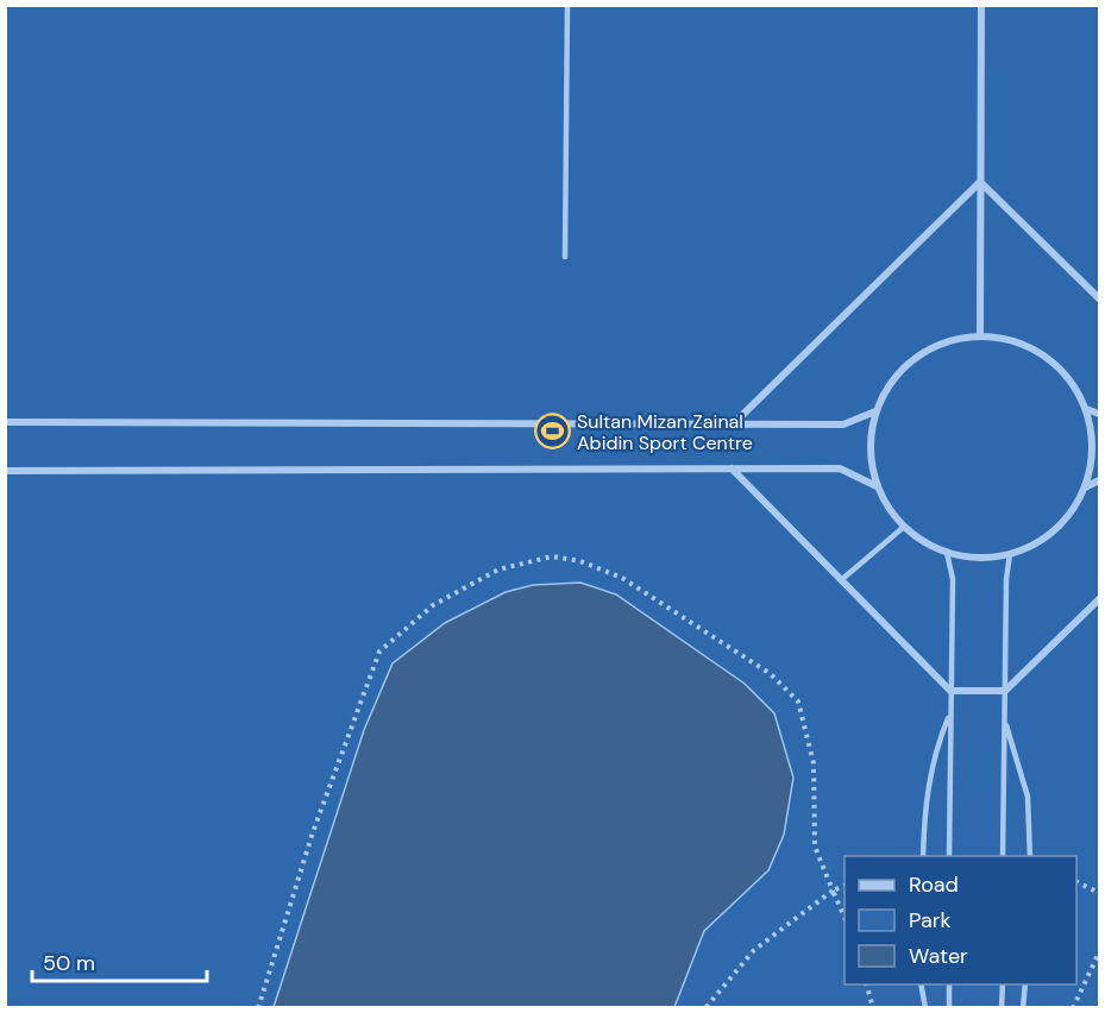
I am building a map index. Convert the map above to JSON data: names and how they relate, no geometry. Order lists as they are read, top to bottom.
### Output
{
  "places": {
    "sports": ["Sultan Mizan Zainal Abidin Sport Centre"]
  },
  "legend": ["Road", "Park", "Water"],
  "scale_bar": "50 m"
}
